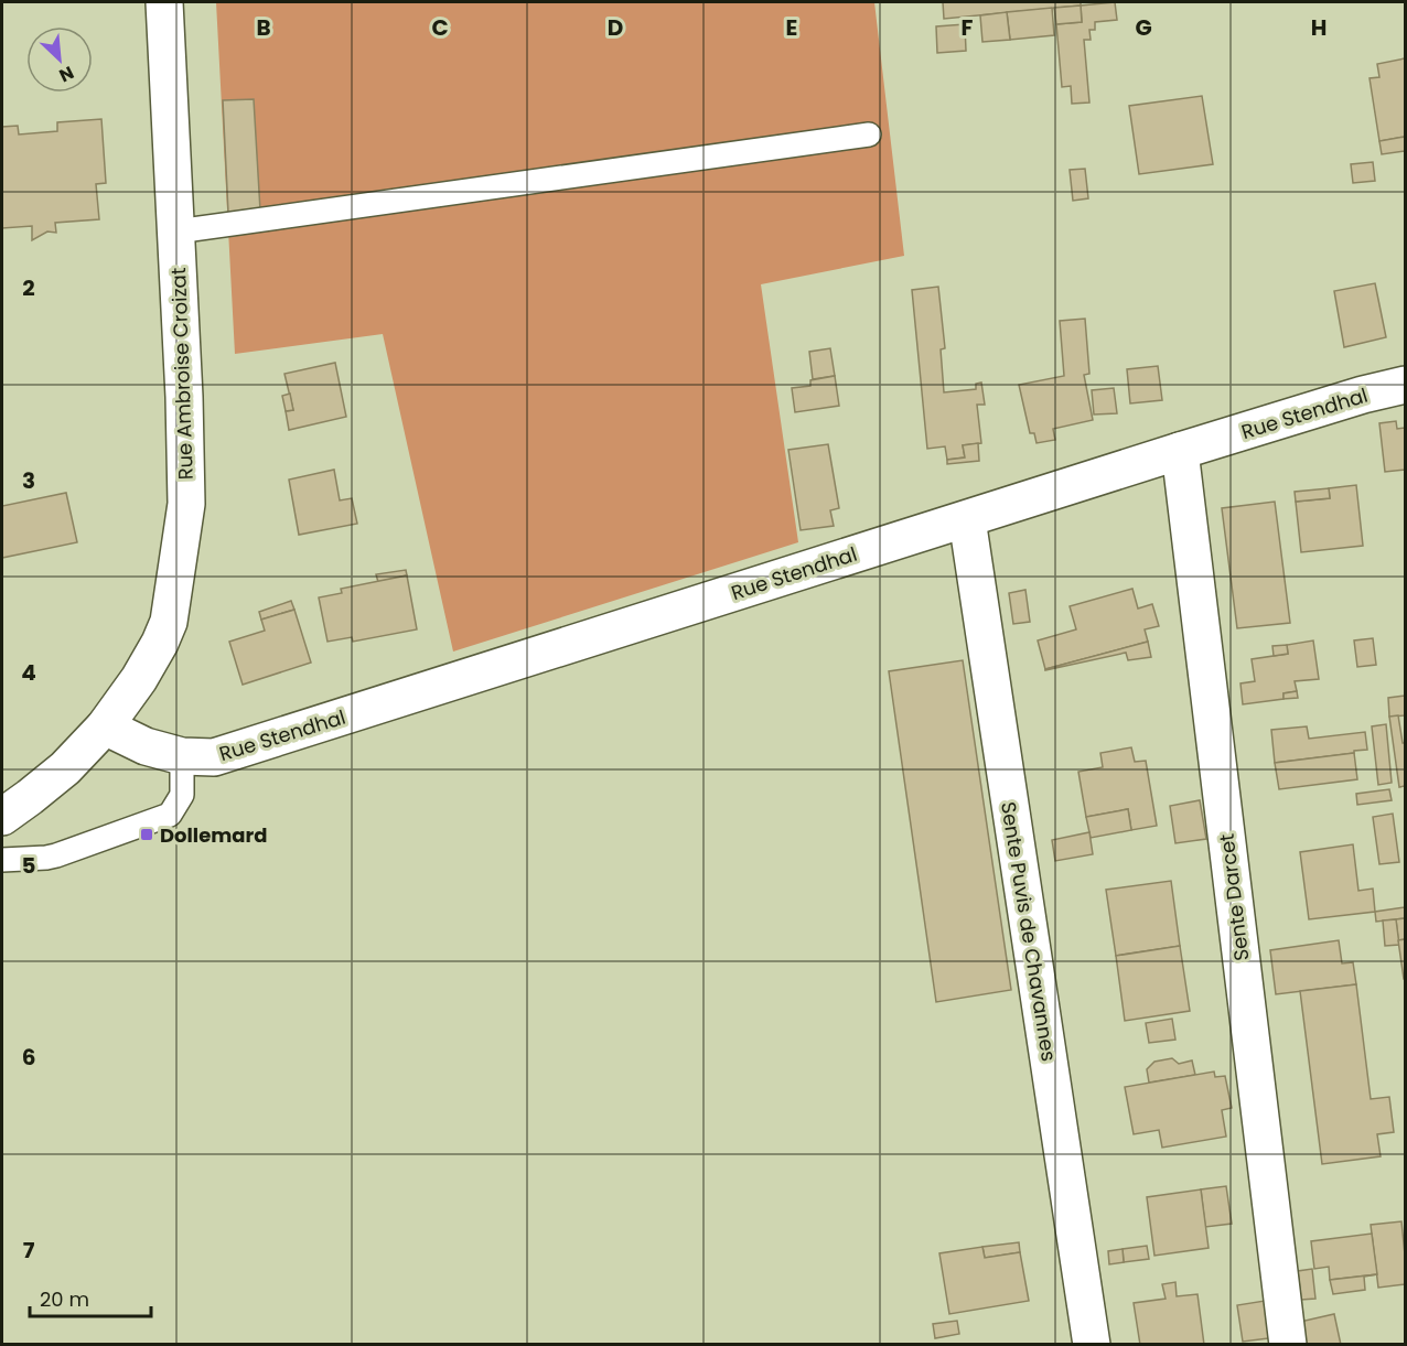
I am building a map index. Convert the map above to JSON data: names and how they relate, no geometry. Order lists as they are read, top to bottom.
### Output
{
  "streets": {
    "street": [
      "Rue Ambroise Croizat",
      "Rue Stendhal",
      "Sente Darcet",
      "Sente Puvis de Chavannes"
    ]
  },
  "crossings": [
    ["Rue Ambroise Croizat", "Rue Stendhal"],
    ["Rue Stendhal", "Sente Darcet"],
    ["Rue Stendhal", "Sente Puvis de Chavannes"]
  ],
  "places": {
    "transit": ["Dollemard"]
  },
  "scale_bar": "20 m",
  "north": "bottom right",
  "grid": {
    "columns": [
      "B",
      "C",
      "D",
      "E",
      "F",
      "G",
      "H"
    ],
    "rows": [
      "2",
      "3",
      "4",
      "5",
      "6",
      "7"
    ]
  }
}
